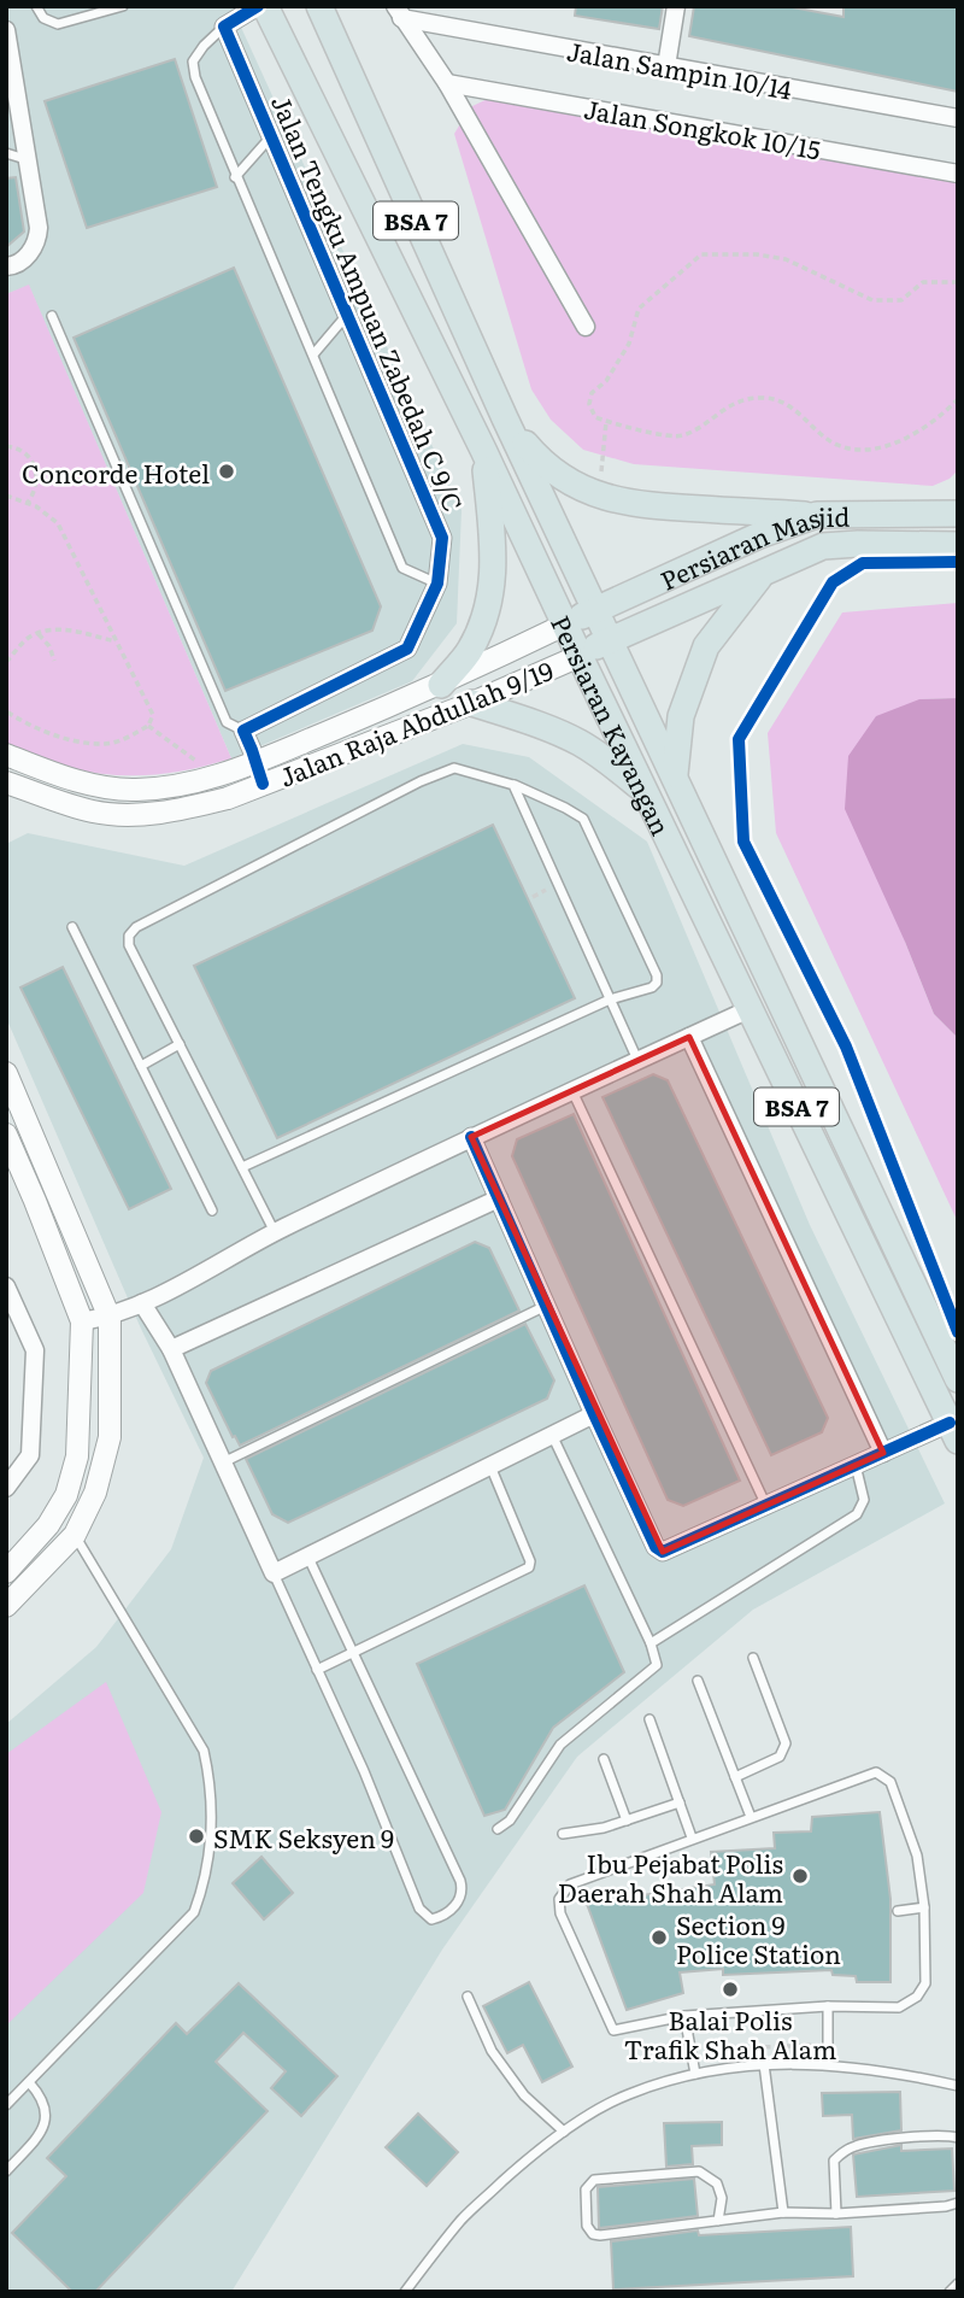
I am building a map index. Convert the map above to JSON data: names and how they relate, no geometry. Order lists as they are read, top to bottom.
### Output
{
  "streets": {
    "main road": ["BSA 7", "Persiaran Masjid", "Persiaran Kayangan"],
    "street": [
      "Jalan Sampin 10/14",
      "Jalan Songkok 10/15",
      "Jalan Tengku Ampuan Zabedah C 9/C",
      "Jalan Raja Abdullah 9/19"
    ]
  },
  "crossings": [
    ["Persiaran Masjid", "Jalan Raja Abdullah 9/19"],
    ["Persiaran Masjid", "Persiaran Kayangan"],
    ["Jalan Raja Abdullah 9/19", "Persiaran Kayangan"]
  ],
  "places": [
    "Concorde Hotel",
    "SMK Seksyen 9",
    "Ibu Pejabat Polis Daerah Shah Alam",
    "Section 9 Police Station",
    "Balai Polis Trafik Shah Alam"
  ]
}
